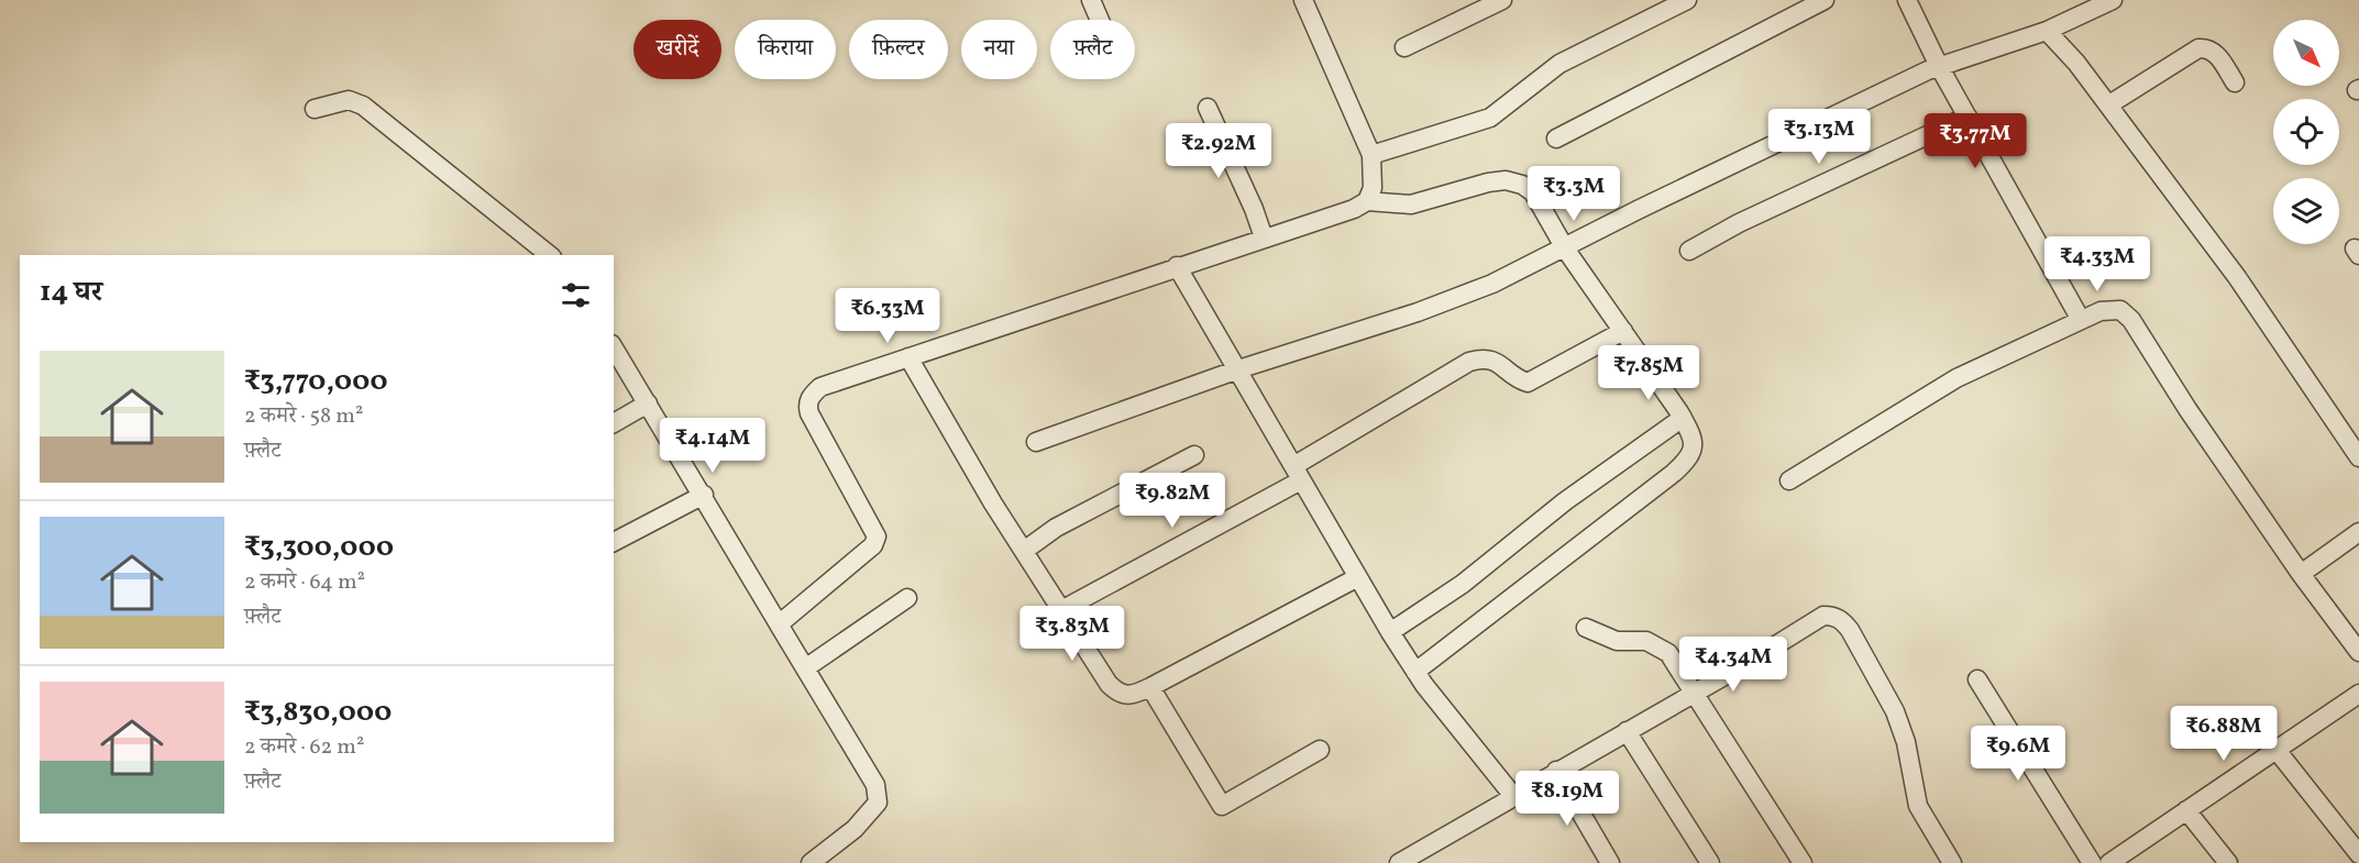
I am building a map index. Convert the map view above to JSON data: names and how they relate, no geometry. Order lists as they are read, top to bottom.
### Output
{
  "north": "bottom right",
  "page": {
    "chip": [
      "खरीदें",
      "किराया",
      "फ़िल्टर",
      "नया",
      "फ़्लैट"
    ],
    "price": [
      "₹3.13M",
      "₹3.77M",
      "₹2.92M",
      "₹3.3M",
      "₹4.33M",
      "₹6.33M",
      "₹7.85M",
      "₹4.14M",
      "₹9.82M",
      "₹3.83M",
      "₹4.34M",
      "₹6.88M",
      "₹9.6M",
      "₹8.19M"
    ],
    "heading": "14 घर",
    "list": [
      {
        "name": "₹3,770,000",
        "note": "2 कमरे · 58 m² · फ़्लैट"
      },
      {
        "name": "₹3,300,000",
        "note": "2 कमरे · 64 m² · फ़्लैट"
      },
      {
        "name": "₹3,830,000",
        "note": "2 कमरे · 62 m² · फ़्लैट"
      }
    ]
  }
}
